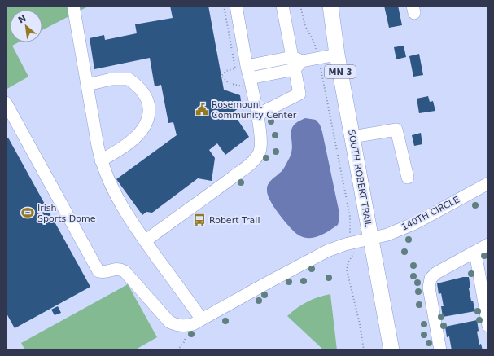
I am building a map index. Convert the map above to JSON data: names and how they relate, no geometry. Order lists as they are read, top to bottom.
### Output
{
  "streets": {
    "main road": ["MN 3", "SOUTH ROBERT TRAIL"],
    "street": ["140TH CIRCLE"]
  },
  "crossings": [
    ["SOUTH ROBERT TRAIL", "140TH CIRCLE"]
  ],
  "places": {
    "public building": ["Rosemount Community Center"],
    "sports": ["Irish Sports Dome"],
    "bus stop": ["Robert Trail"]
  },
  "north": "top left"
}
